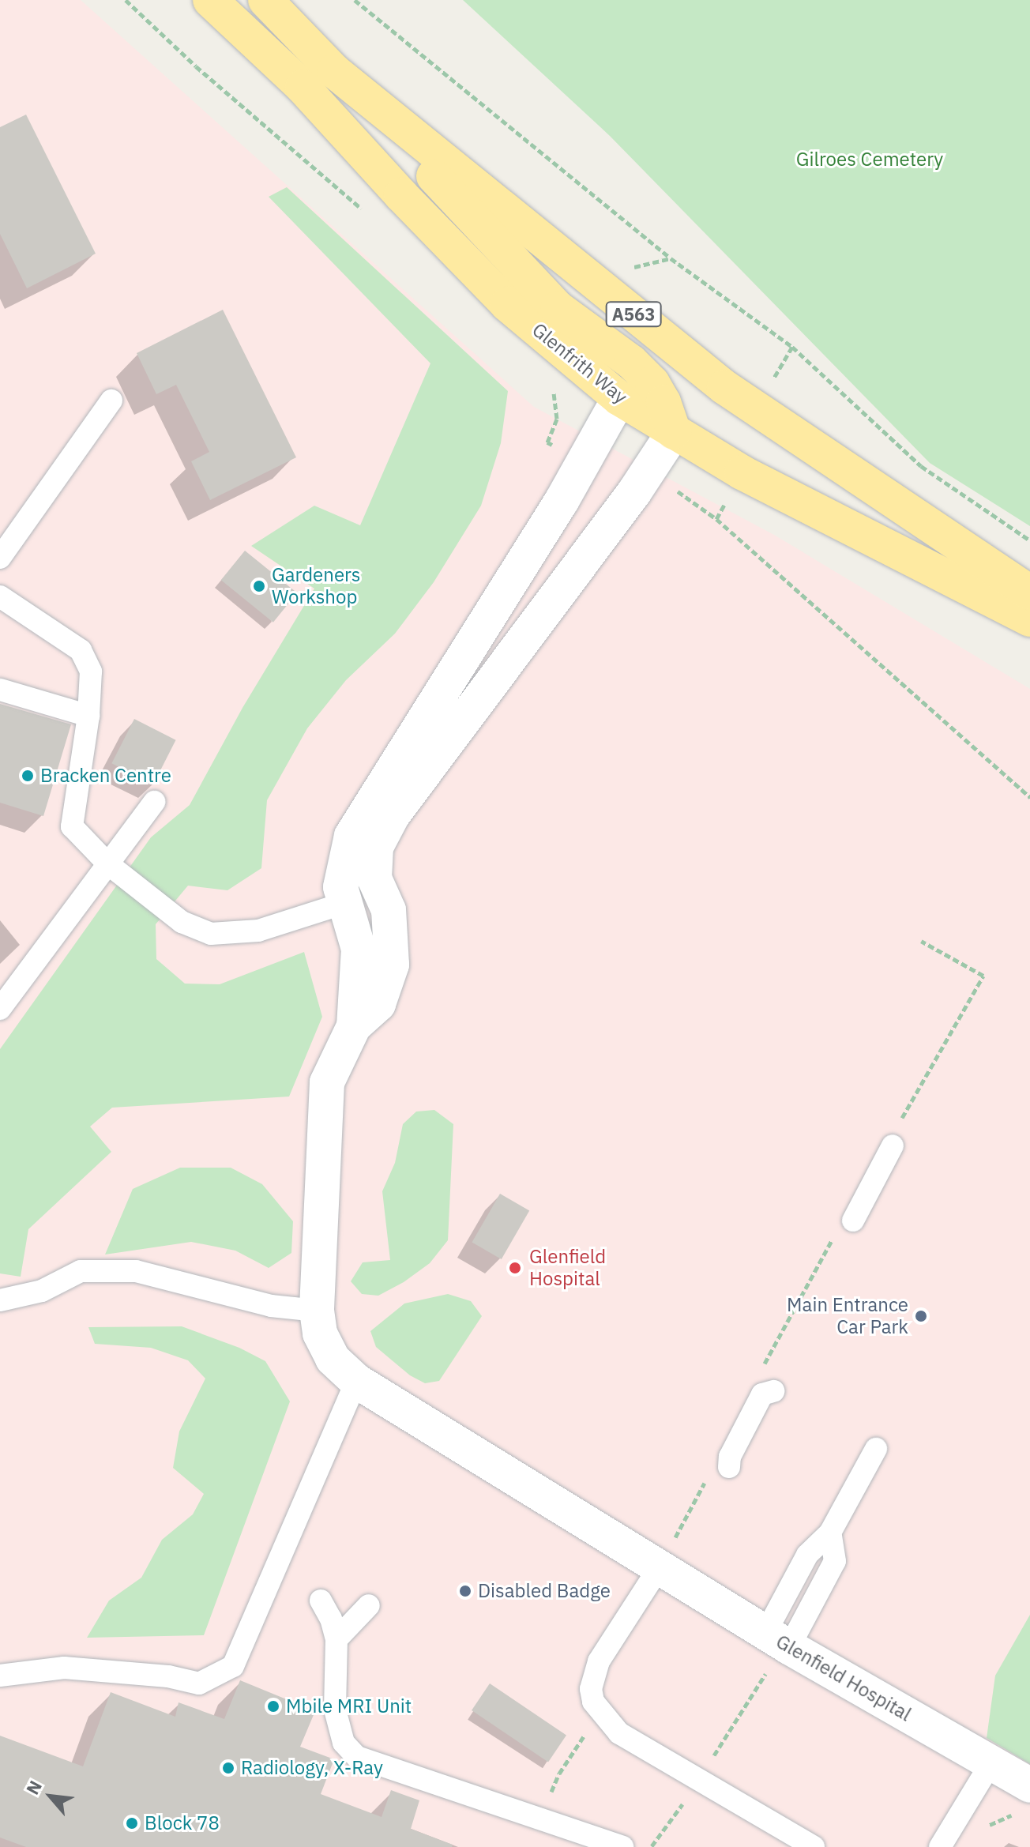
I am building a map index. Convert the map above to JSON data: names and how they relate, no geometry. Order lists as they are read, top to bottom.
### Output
{
  "streets": {
    "highway": ["A563", "Glenfrith Way"],
    "street": ["Glenfield Hospital"]
  },
  "crossings": [
    ["A563", "Glenfrith Way"]
  ],
  "parks": ["Gilroes Cemetery"],
  "places": [
    "Gardeners Workshop",
    "Bracken Centre",
    "Glenfield Hospital",
    "Main Entrance Car Park",
    "Disabled Badge",
    "Mbile MRI Unit",
    "Radiology, X-Ray",
    "Block 78"
  ],
  "north": "top left"
}
